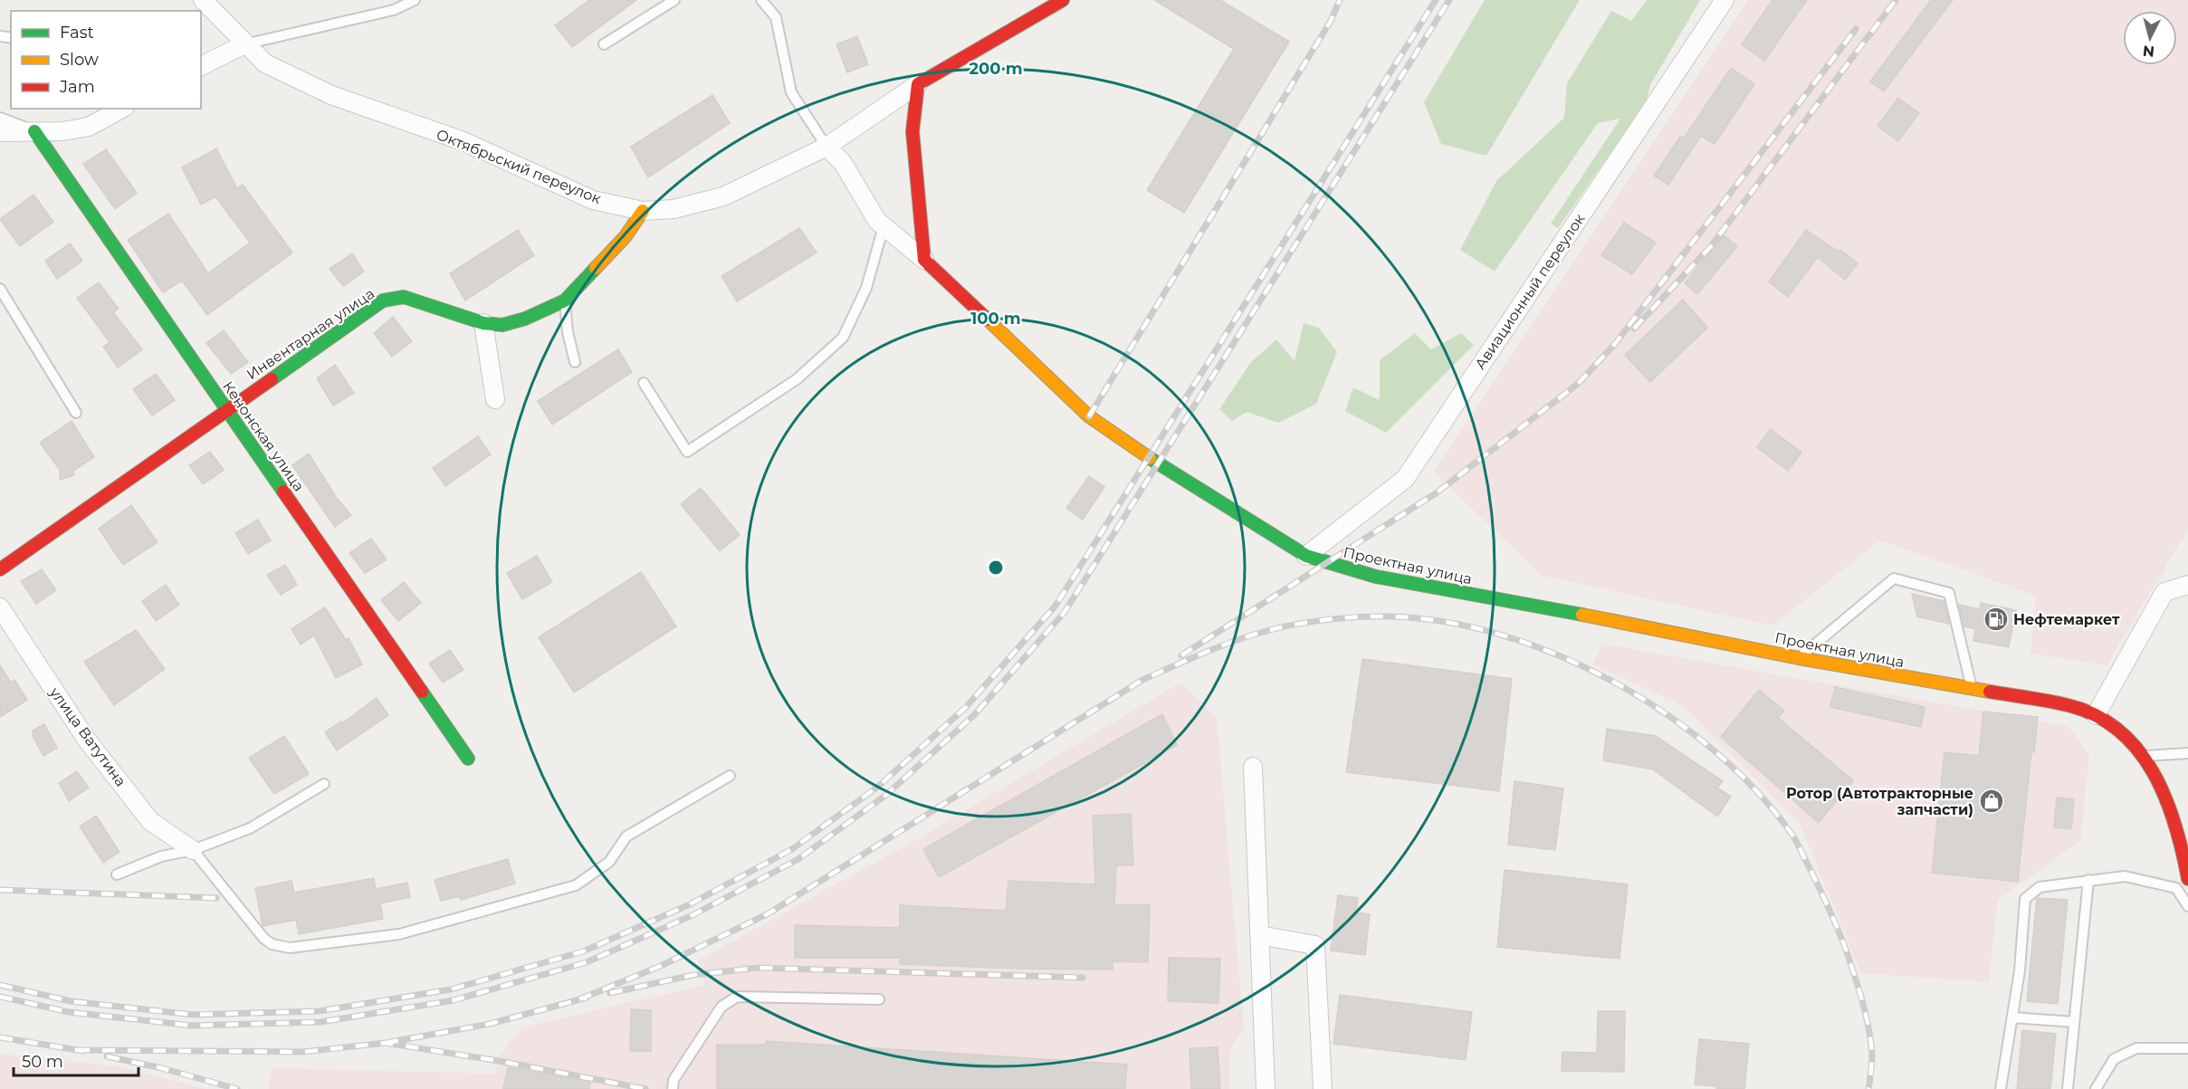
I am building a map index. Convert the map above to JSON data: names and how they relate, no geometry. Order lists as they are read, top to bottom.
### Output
{
  "streets": {
    "street": [
      "Октябрьский переулок",
      "Авиационный переулок",
      "Инвентарная улица",
      "Кенонская улица",
      "Проектная улица",
      "улица Ватутина"
    ]
  },
  "crossings": [
    ["Октябрьский переулок", "Инвентарная улица"],
    ["Авиационный переулок", "Проектная улица"],
    ["Инвентарная улица", "Кенонская улица"]
  ],
  "places": {
    "fuel station": ["Нефтемаркет"],
    "shop": ["Ротор (Автотракторные запчасти)"]
  },
  "legend": ["Fast", "Slow", "Jam"],
  "scale_bar": "50 m",
  "north": "bottom",
  "rings": ["200 m", "100 m"]
}
